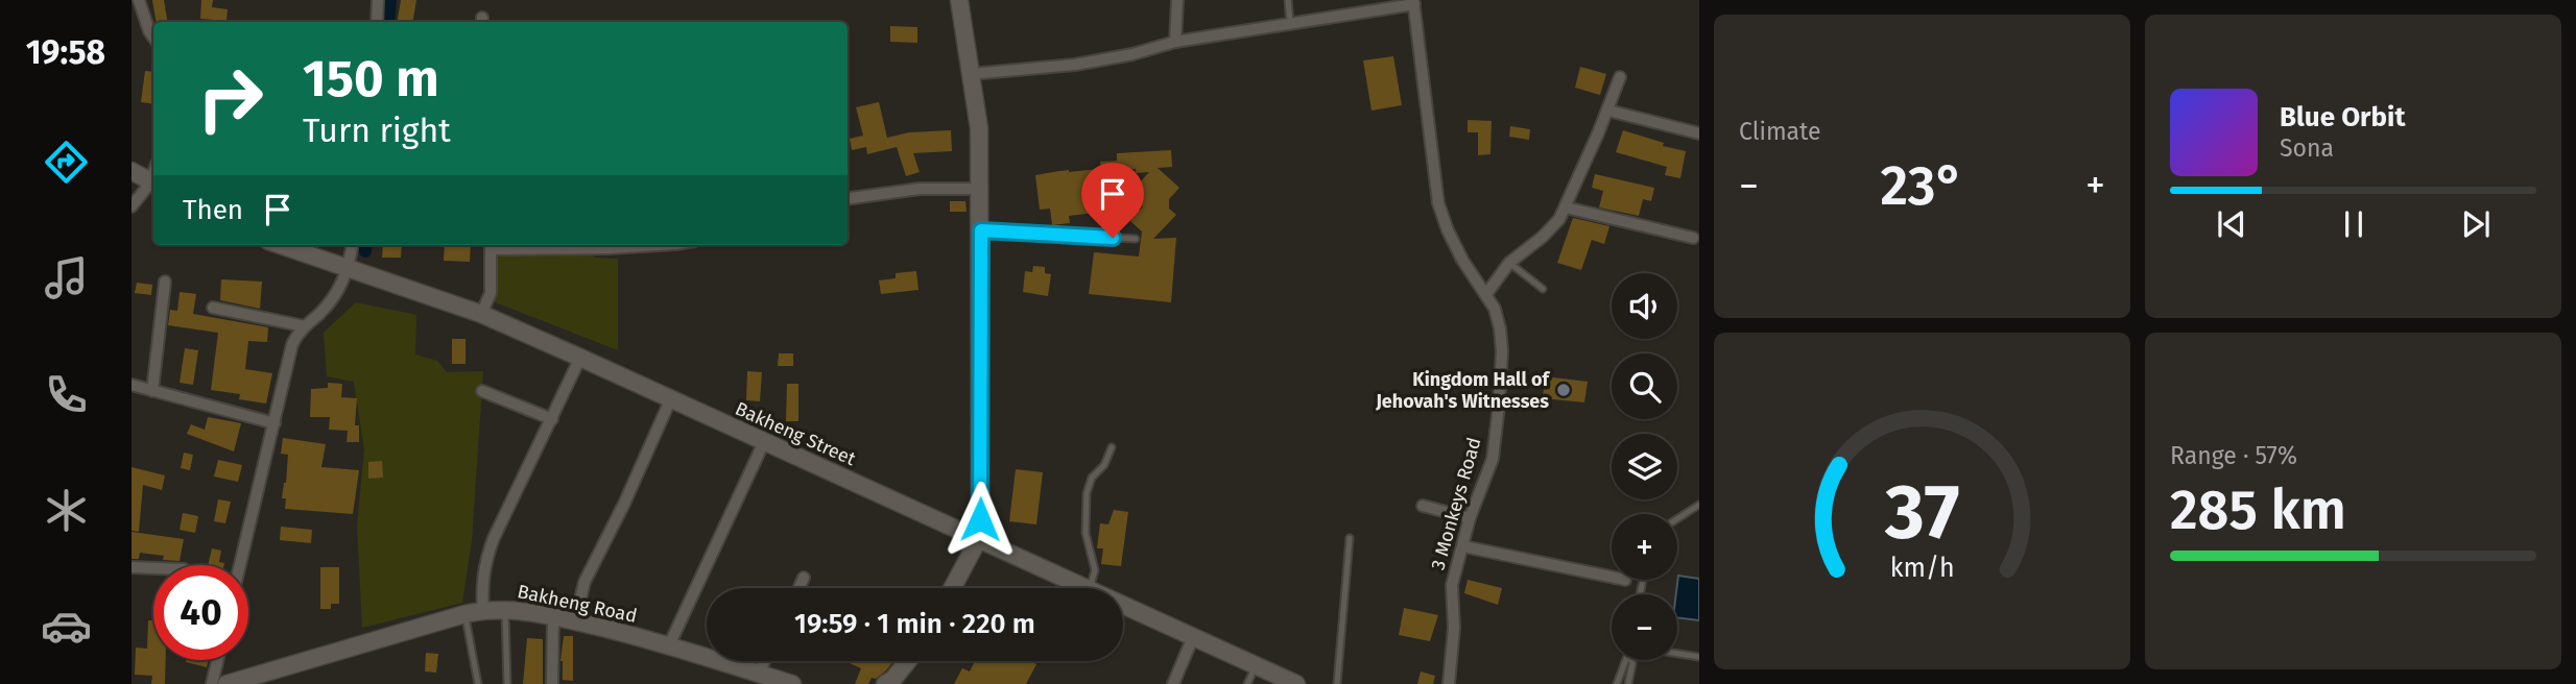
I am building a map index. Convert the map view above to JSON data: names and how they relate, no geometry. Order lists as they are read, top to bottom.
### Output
{
  "streets": {
    "street": ["Bakheng Street", "3 Monkeys Road", "Bakheng Road"]
  },
  "places": ["Kingdom Hall of Jehovah's Witnesses"],
  "page": {
    "tabs": "19:58",
    "tile": [
      "Climate",
      ["Range · 57%", "285 km"]
    ],
    "turn": ["150 m", "Turn right"],
    "song": ["Blue Orbit", "Sona"],
    "heat": ["−", "23°", "+"],
    "then": "Then",
    "map_buttons": ["+", "−"],
    "limit": "40",
    "trip": "19:59 · 1 min · 220 m",
    "gauge": ["37", "km/h"]
  }
}
